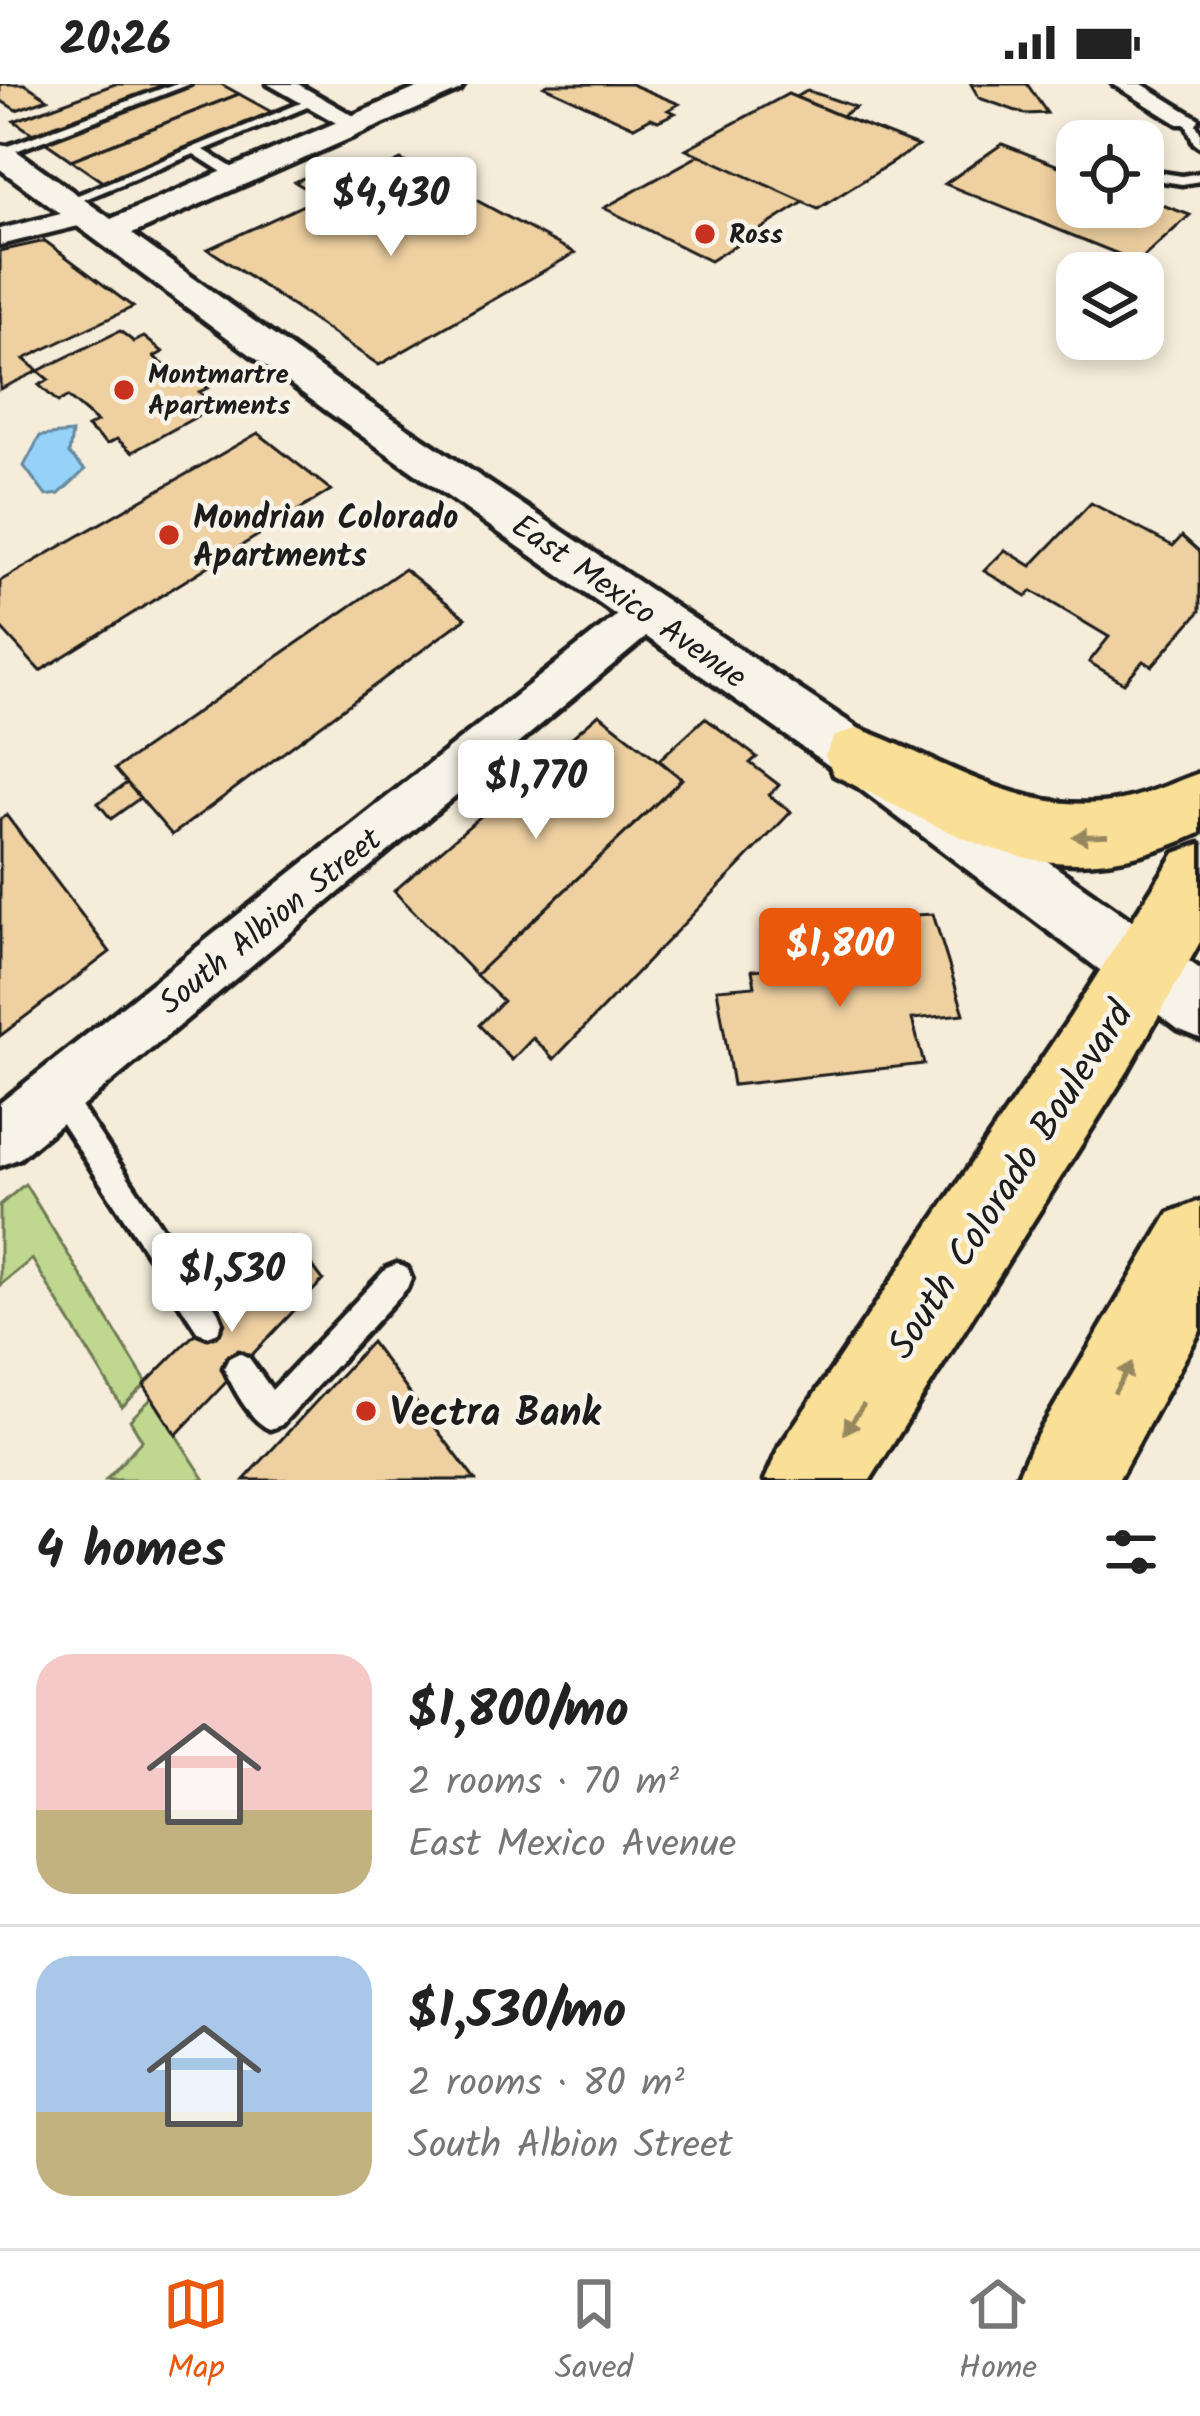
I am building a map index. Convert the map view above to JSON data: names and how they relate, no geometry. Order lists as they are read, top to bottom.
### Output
{
  "streets": {
    "main road": ["South Colorado Boulevard"],
    "street": ["East Mexico Avenue", "South Albion Street"]
  },
  "crossings": [
    ["East Mexico Avenue", "South Albion Street"],
    ["East Mexico Avenue", "South Colorado Boulevard"]
  ],
  "places": [
    "Ross",
    "Montmartre Apartments",
    "Mondrian Colorado Apartments",
    "Vectra Bank"
  ],
  "page": {
    "status": "20:26",
    "price": [
      "$4,430",
      "$1,770",
      "$1,800",
      "$1,530"
    ],
    "heading": "4 homes",
    "list": [
      {
        "name": "$1,800/mo",
        "note": "2 rooms · 70 m² · East Mexico Avenue"
      },
      {
        "name": "$1,530/mo",
        "note": "2 rooms · 80 m² · South Albion Street"
      }
    ],
    "tabs": ["Map", "Saved", "Home"]
  }
}
